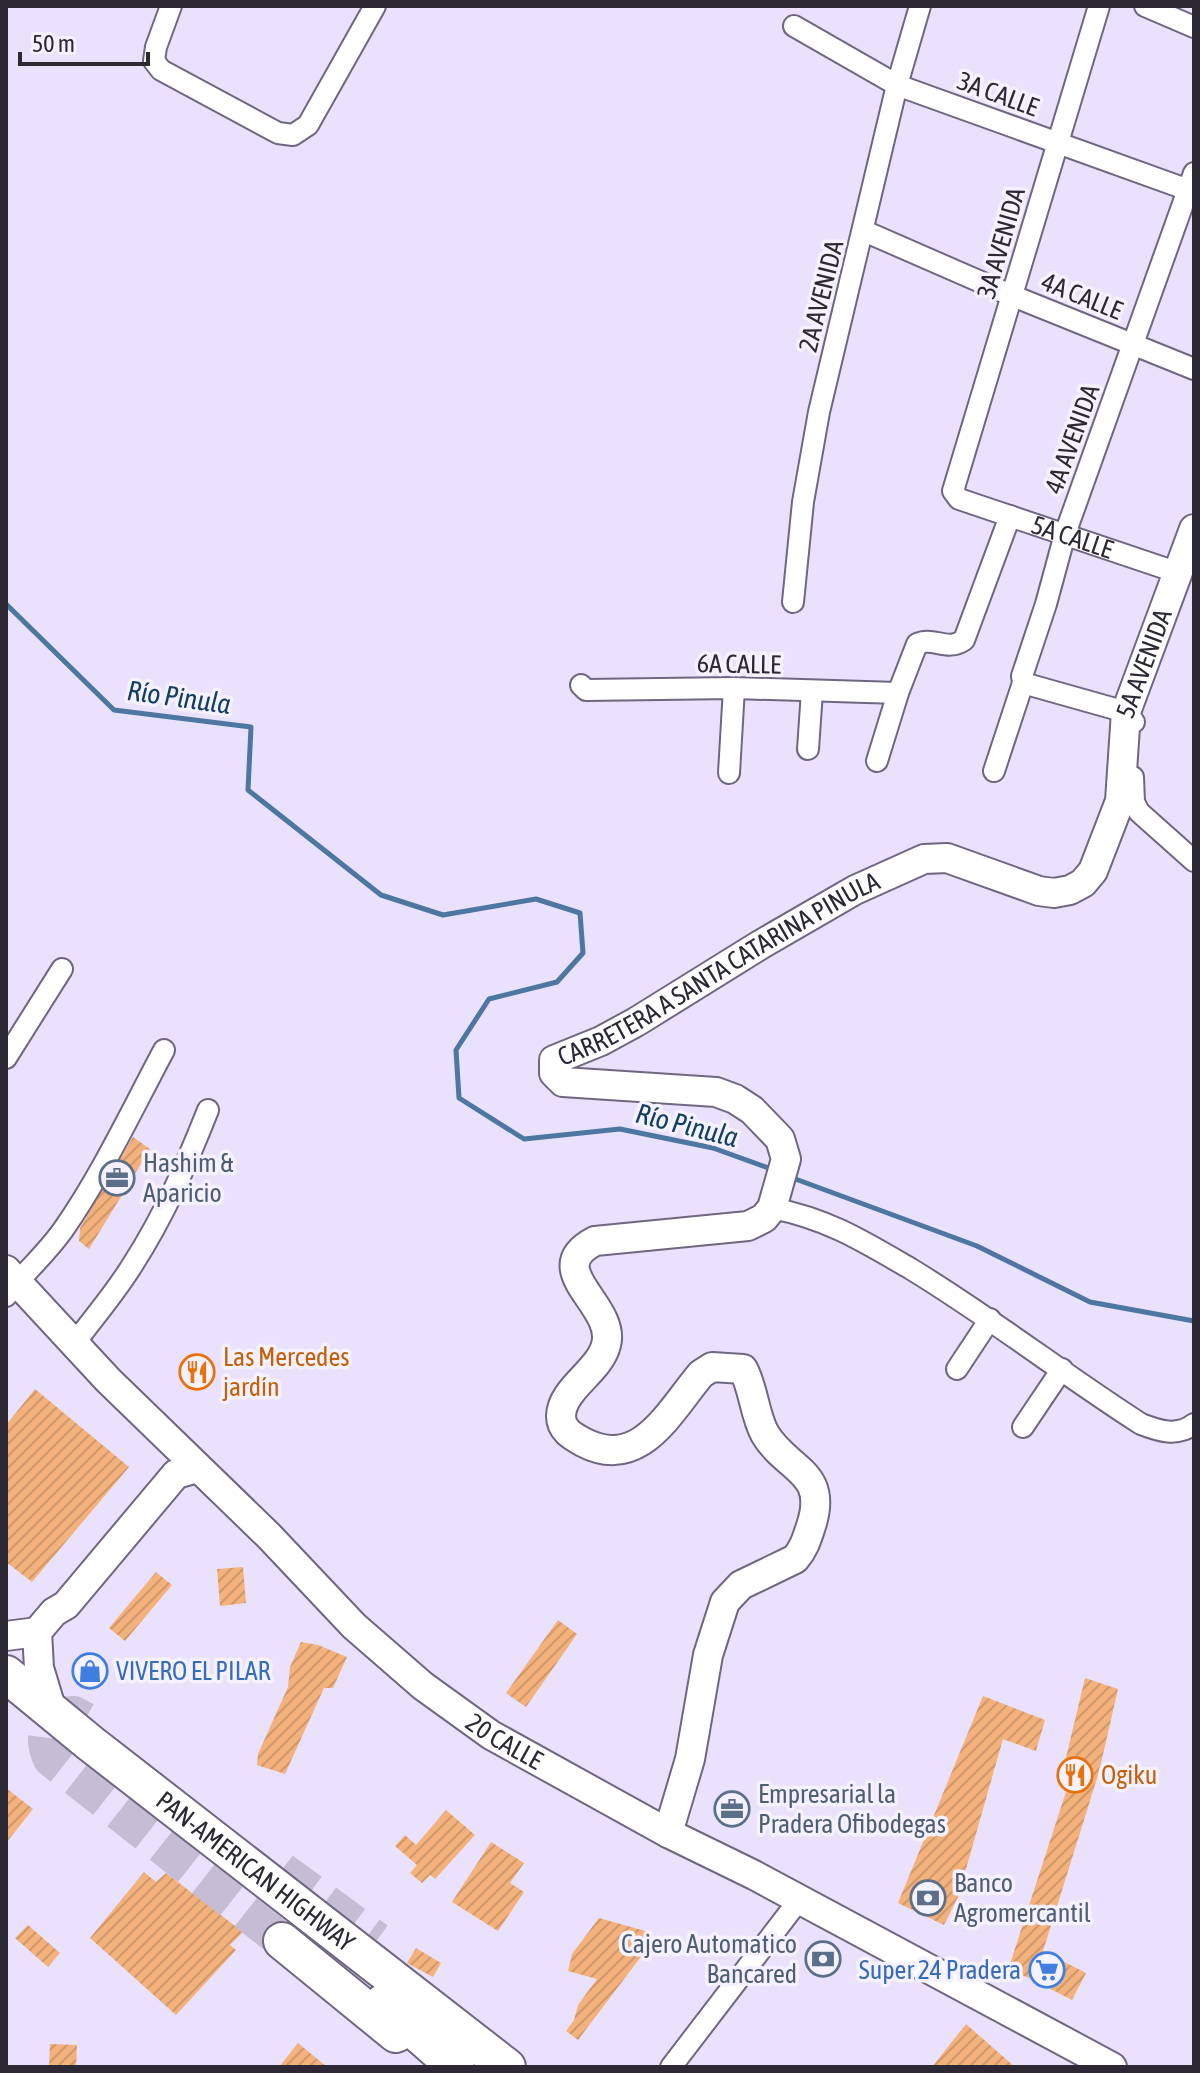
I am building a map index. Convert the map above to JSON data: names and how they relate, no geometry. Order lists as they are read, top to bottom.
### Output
{
  "streets": {
    "highway": ["PAN-AMERICAN HIGHWAY"],
    "street": [
      "3A CALLE",
      "3A AVENIDA",
      "2A AVENIDA",
      "4A CALLE",
      "4A AVENIDA",
      "5A CALLE",
      "5A AVENIDA",
      "6A CALLE",
      "CARRETERA A SANTA CATARINA PINULA",
      "20 CALLE"
    ]
  },
  "crossings": [
    ["3A CALLE", "3A AVENIDA"],
    ["3A CALLE", "2A AVENIDA"],
    ["3A CALLE", "4A AVENIDA"],
    ["3A AVENIDA", "4A CALLE"],
    ["3A AVENIDA", "5A CALLE"],
    ["2A AVENIDA", "4A CALLE"],
    ["4A CALLE", "4A AVENIDA"],
    ["4A AVENIDA", "5A CALLE"],
    ["5A CALLE", "5A AVENIDA"],
    ["5A AVENIDA", "CARRETERA A SANTA CATARINA PINULA"]
  ],
  "water": ["Río Pinula"],
  "places": {
    "office": ["Hashim & Aparicio", "Empresarial la Pradera Ofibodegas"],
    "restaurant": ["Las Mercedes jardín", "Ogiku"],
    "shop": ["VIVERO EL PILAR"],
    "bank": ["Banco Agromercantil", "Cajero Automatico Bancared"],
    "supermarket": ["Super 24 Pradera"]
  },
  "scale_bar": "50 m"
}
